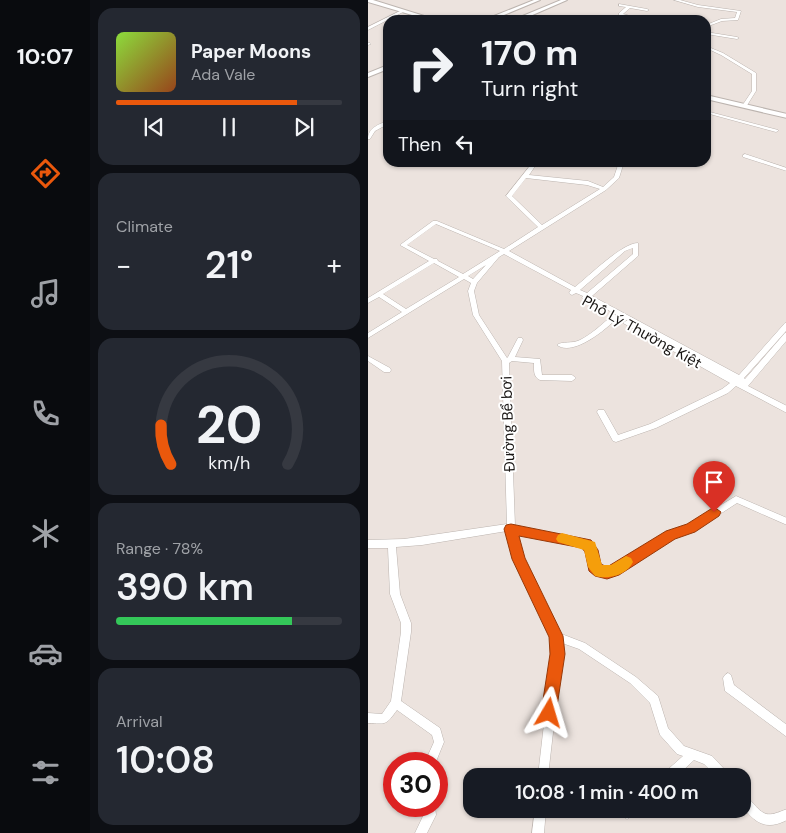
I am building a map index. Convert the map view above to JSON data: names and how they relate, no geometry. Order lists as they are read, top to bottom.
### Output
{
  "streets": {
    "street": ["Phố Lý Thường Kiệt", "Đường Bể bơi"]
  },
  "page": {
    "tabs": "10:07",
    "turn": ["170 m", "Turn right"],
    "song": ["Paper Moons", "Ada Vale"],
    "then": "Then",
    "tile": [
      "Climate",
      ["Range · 78%", "390 km"],
      ["Arrival", "10:08"]
    ],
    "heat": ["−", "21°", "+"],
    "limit": "30",
    "trip": "10:08 · 1 min · 400 m",
    "gauge": ["20", "km/h"]
  }
}
